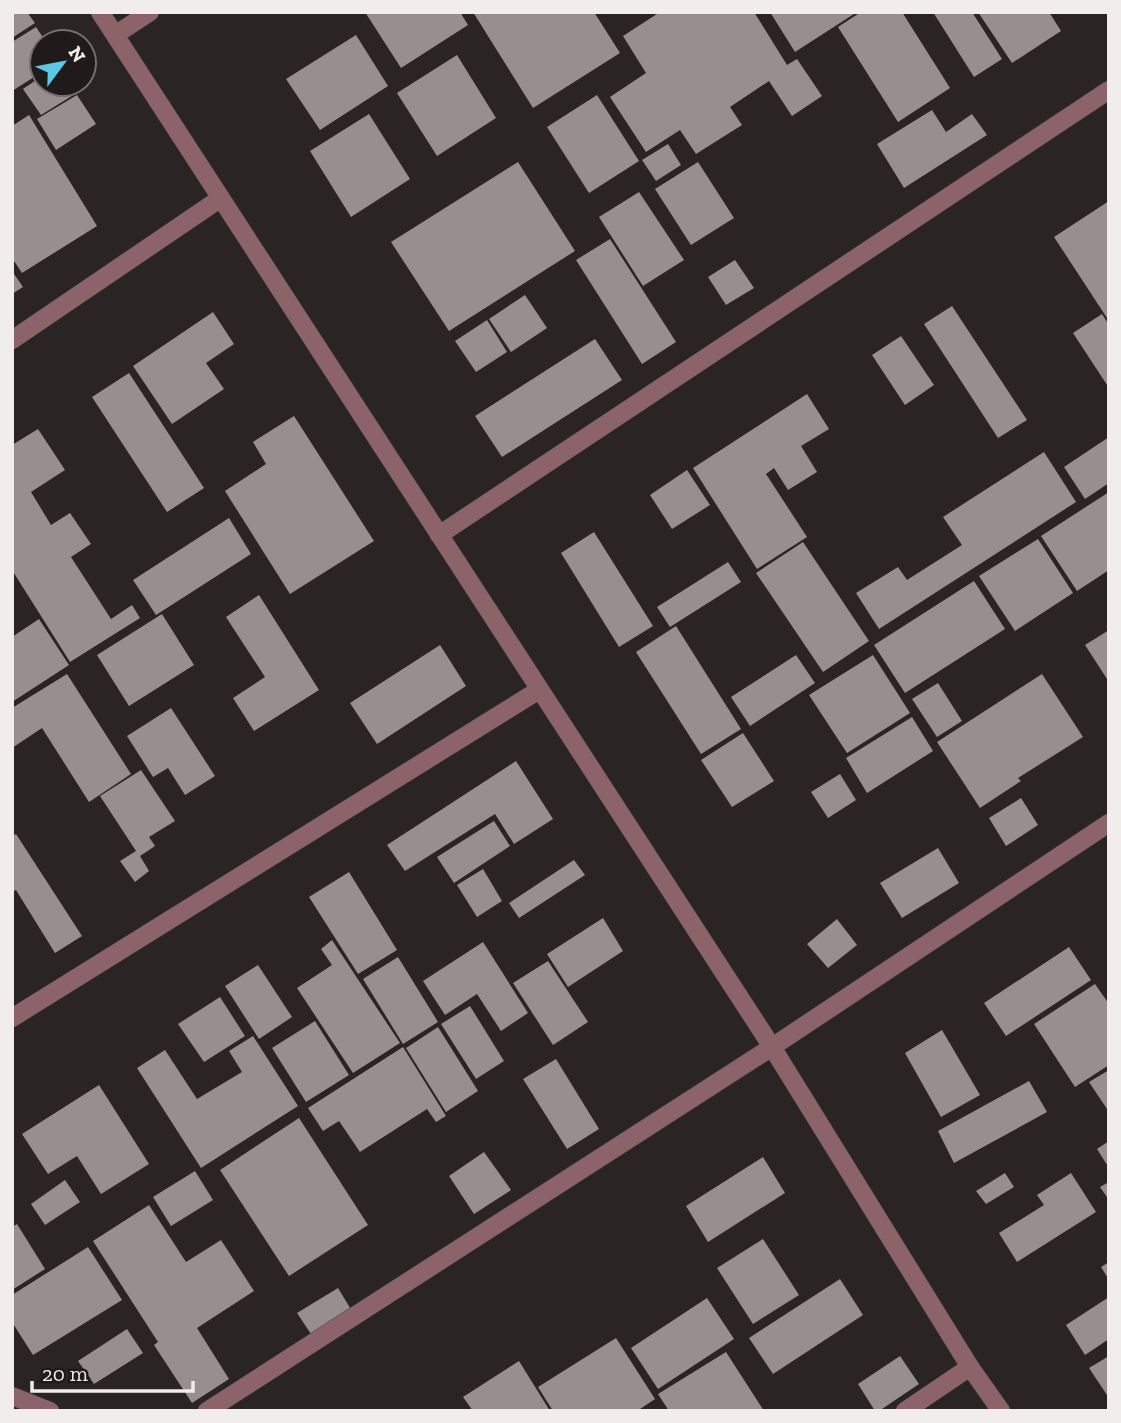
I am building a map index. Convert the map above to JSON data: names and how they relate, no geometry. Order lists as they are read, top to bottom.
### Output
{
  "scale_bar": "20 m",
  "north": "top right"
}
